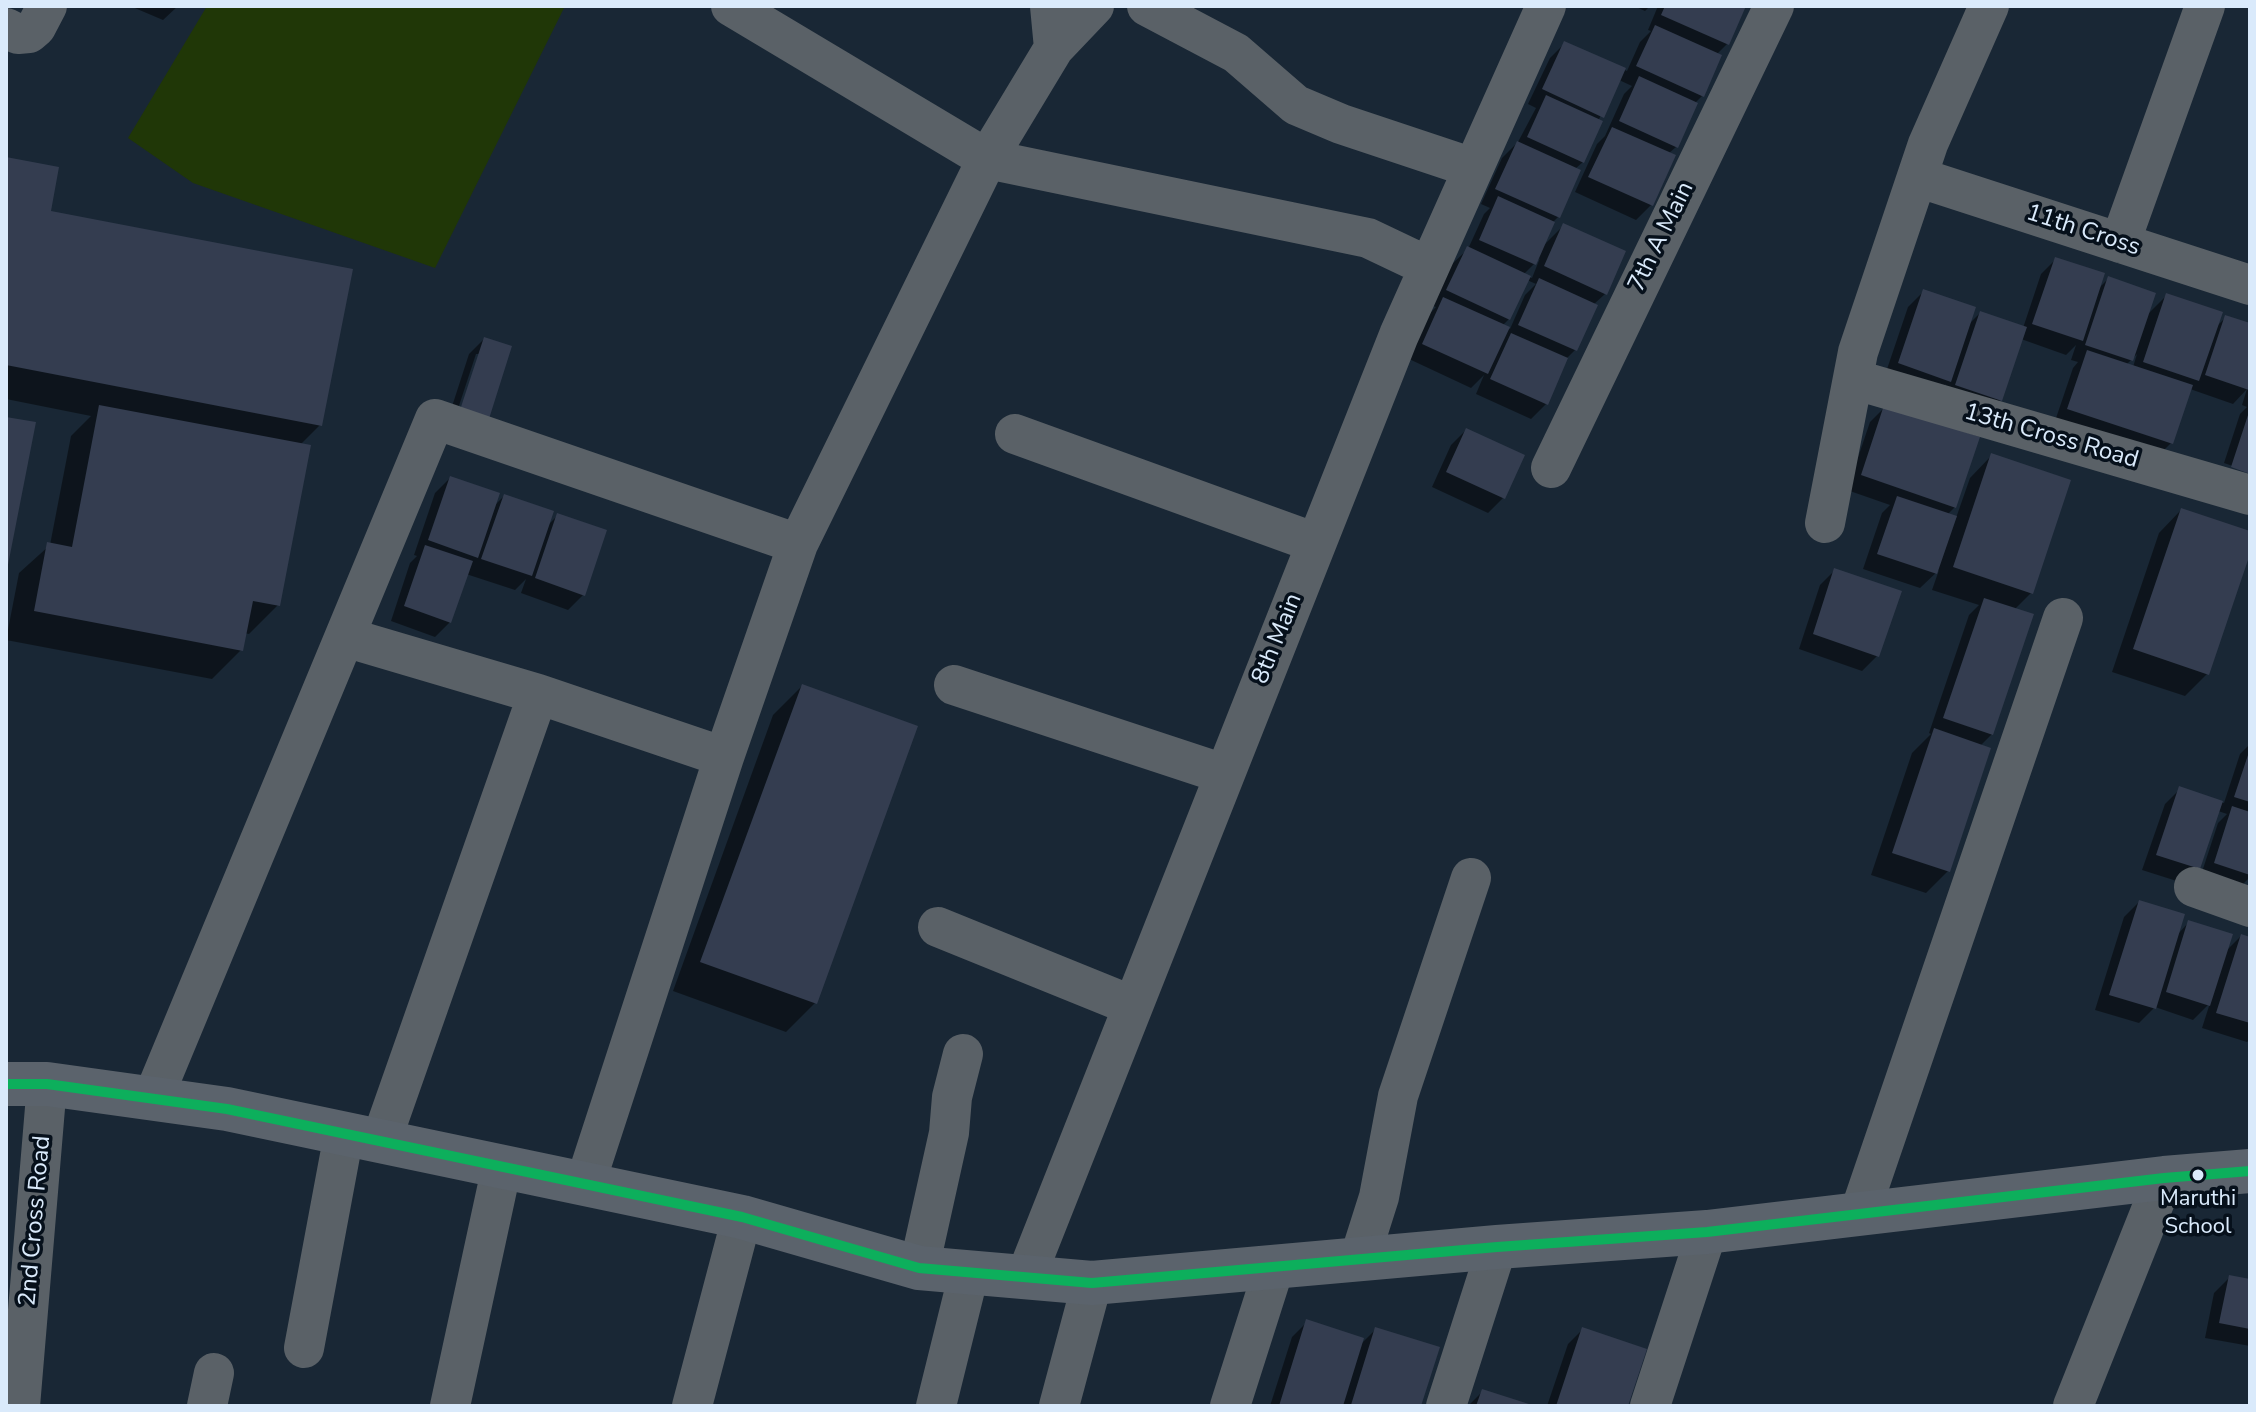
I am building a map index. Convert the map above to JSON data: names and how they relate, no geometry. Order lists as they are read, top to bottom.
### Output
{
  "streets": {
    "street": [
      "11th Cross",
      "7th A Main",
      "13th Cross Road",
      "8th Main",
      "2nd Cross Road"
    ]
  },
  "places": ["Maruthi School"]
}
